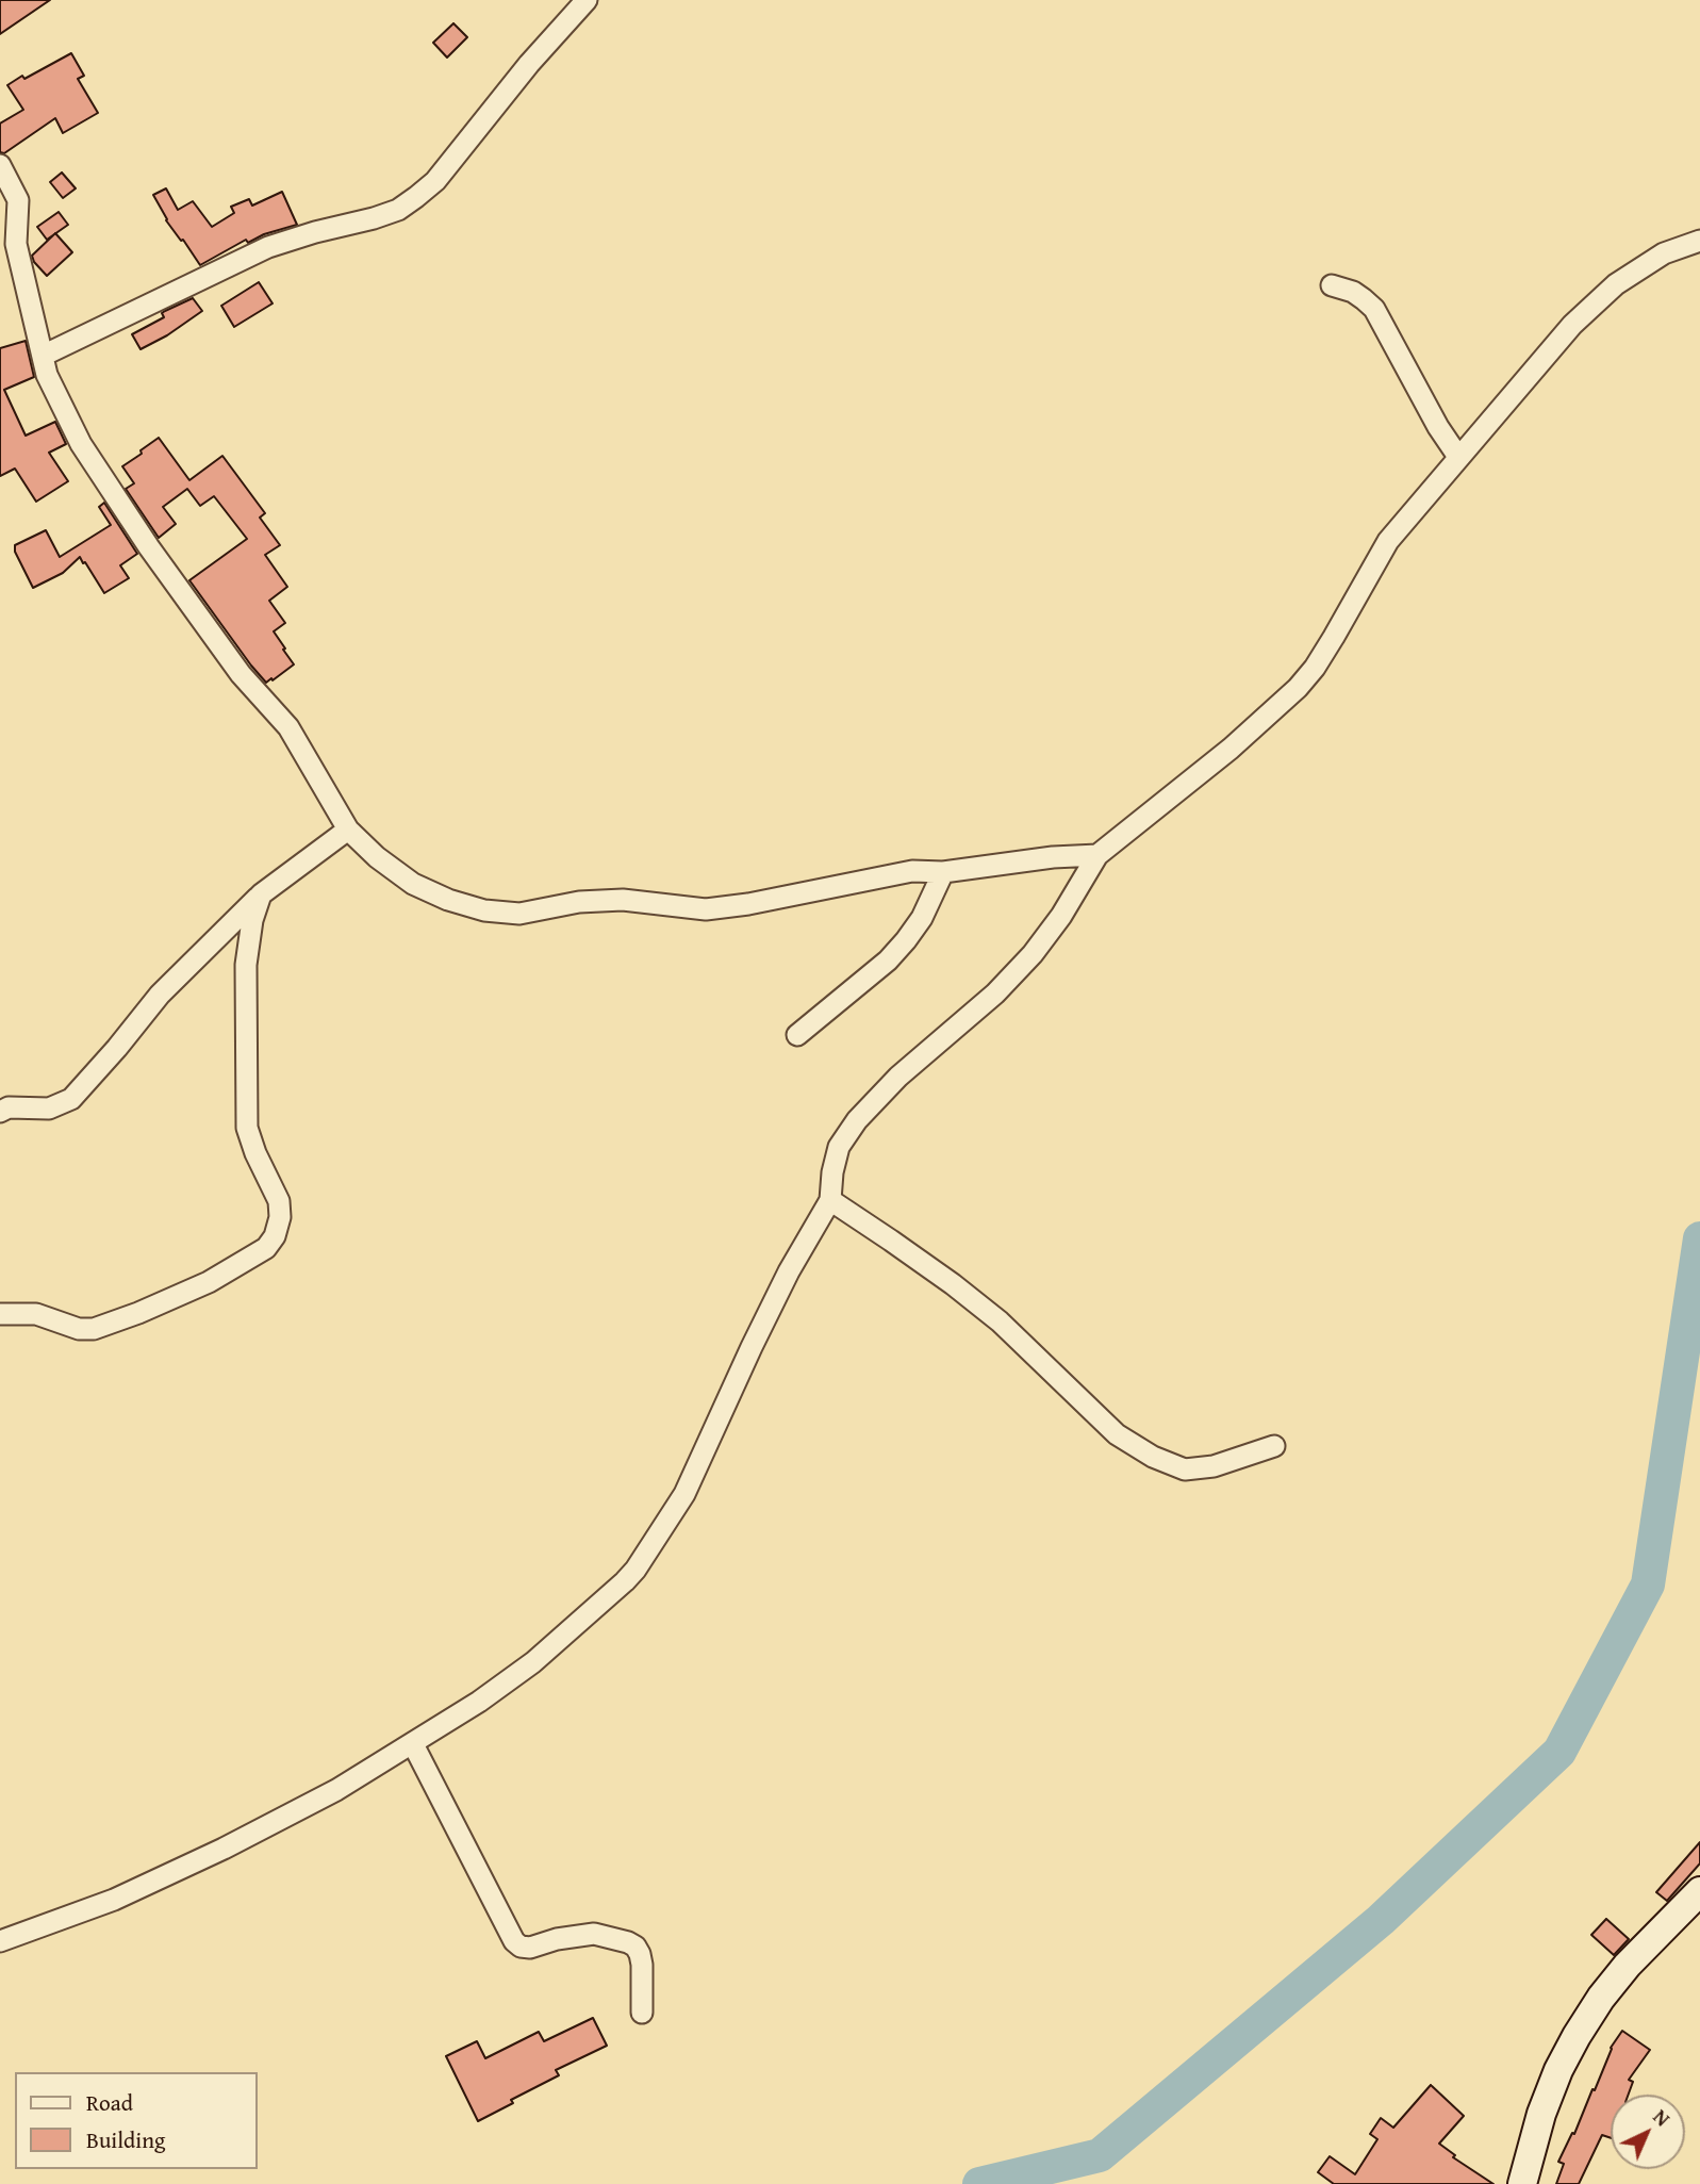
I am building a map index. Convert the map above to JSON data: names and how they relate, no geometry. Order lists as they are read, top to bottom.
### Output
{
  "legend": ["Road", "Building"],
  "north": "top right"
}
